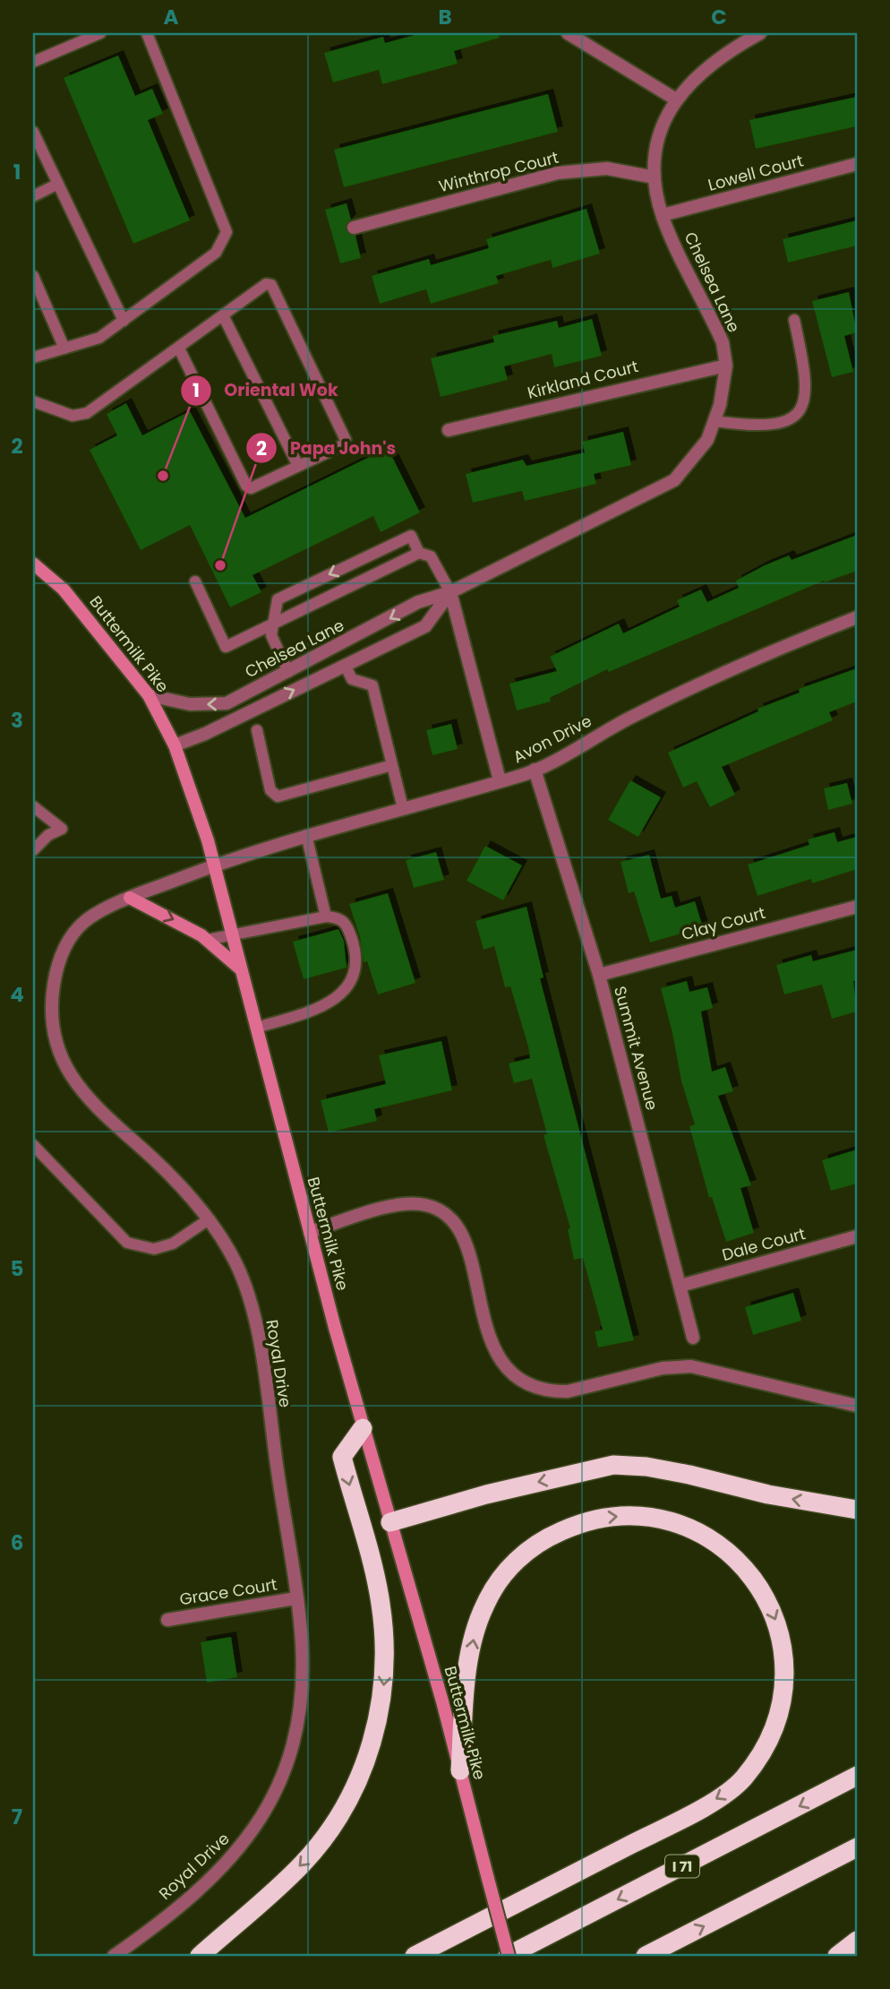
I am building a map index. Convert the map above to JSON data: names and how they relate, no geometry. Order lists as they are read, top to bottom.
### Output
{
  "streets": {
    "highway": ["I 71"],
    "main road": ["Buttermilk Pike"],
    "street": [
      "Winthrop Court",
      "Lowell Court",
      "Chelsea Lane",
      "Kirkland Court",
      "Avon Drive",
      "Clay Court",
      "Summit Avenue",
      "Dale Court",
      "Royal Drive",
      "Grace Court"
    ]
  },
  "crossings": [
    ["Winthrop Court", "Chelsea Lane"],
    ["Lowell Court", "Chelsea Lane"],
    ["Chelsea Lane", "Kirkland Court"],
    ["Chelsea Lane", "Buttermilk Pike"],
    ["Buttermilk Pike", "Avon Drive"],
    ["Buttermilk Pike", "Royal Drive"],
    ["Buttermilk Pike", "I 71"],
    ["Avon Drive", "Summit Avenue"],
    ["Avon Drive", "Royal Drive"],
    ["Clay Court", "Summit Avenue"],
    ["Summit Avenue", "Dale Court"],
    ["Royal Drive", "Grace Court"]
  ],
  "places": ["Oriental Wok", "Papa John's"],
  "grid": {
    "columns": ["A", "B", "C"],
    "rows": [
      "1",
      "2",
      "3",
      "4",
      "5",
      "6",
      "7"
    ]
  }
}
